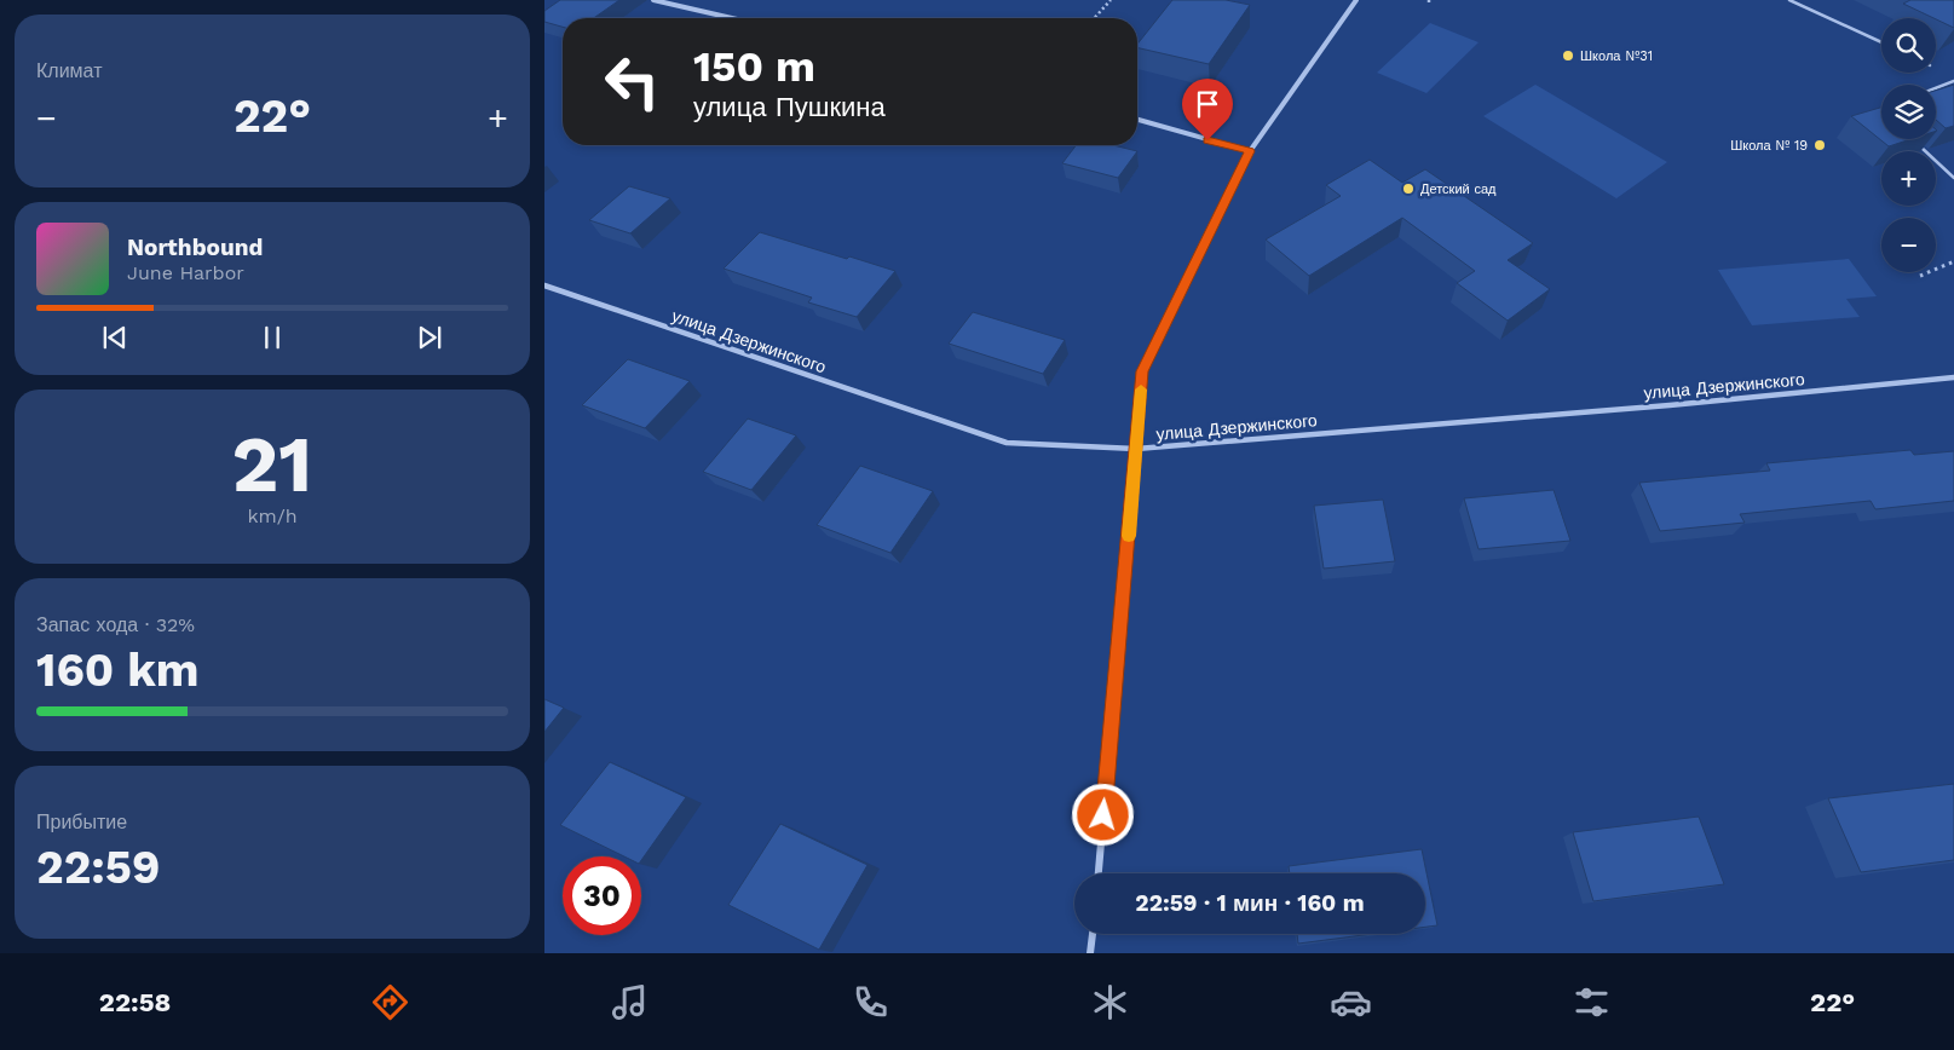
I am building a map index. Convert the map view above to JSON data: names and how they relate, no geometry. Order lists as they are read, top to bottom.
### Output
{
  "streets": {
    "street": ["улица Дзержинского"]
  },
  "places": ["Школа №31", "Школа № 19", "Детский сад"],
  "page": {
    "tile": [
      "Климат",
      ["21", "km/h"],
      ["Запас хода · 32%", "160 km"],
      ["Прибытие", "22:59"]
    ],
    "map_buttons": ["+", "−"],
    "turn": ["150 m", "улица Пушкина"],
    "heat": ["−", "22°", "+"],
    "song": ["Northbound", "June Harbor"],
    "limit": "30",
    "trip": "22:59 · 1 мин · 160 m",
    "tabs": ["22:58", "22°"]
  }
}
